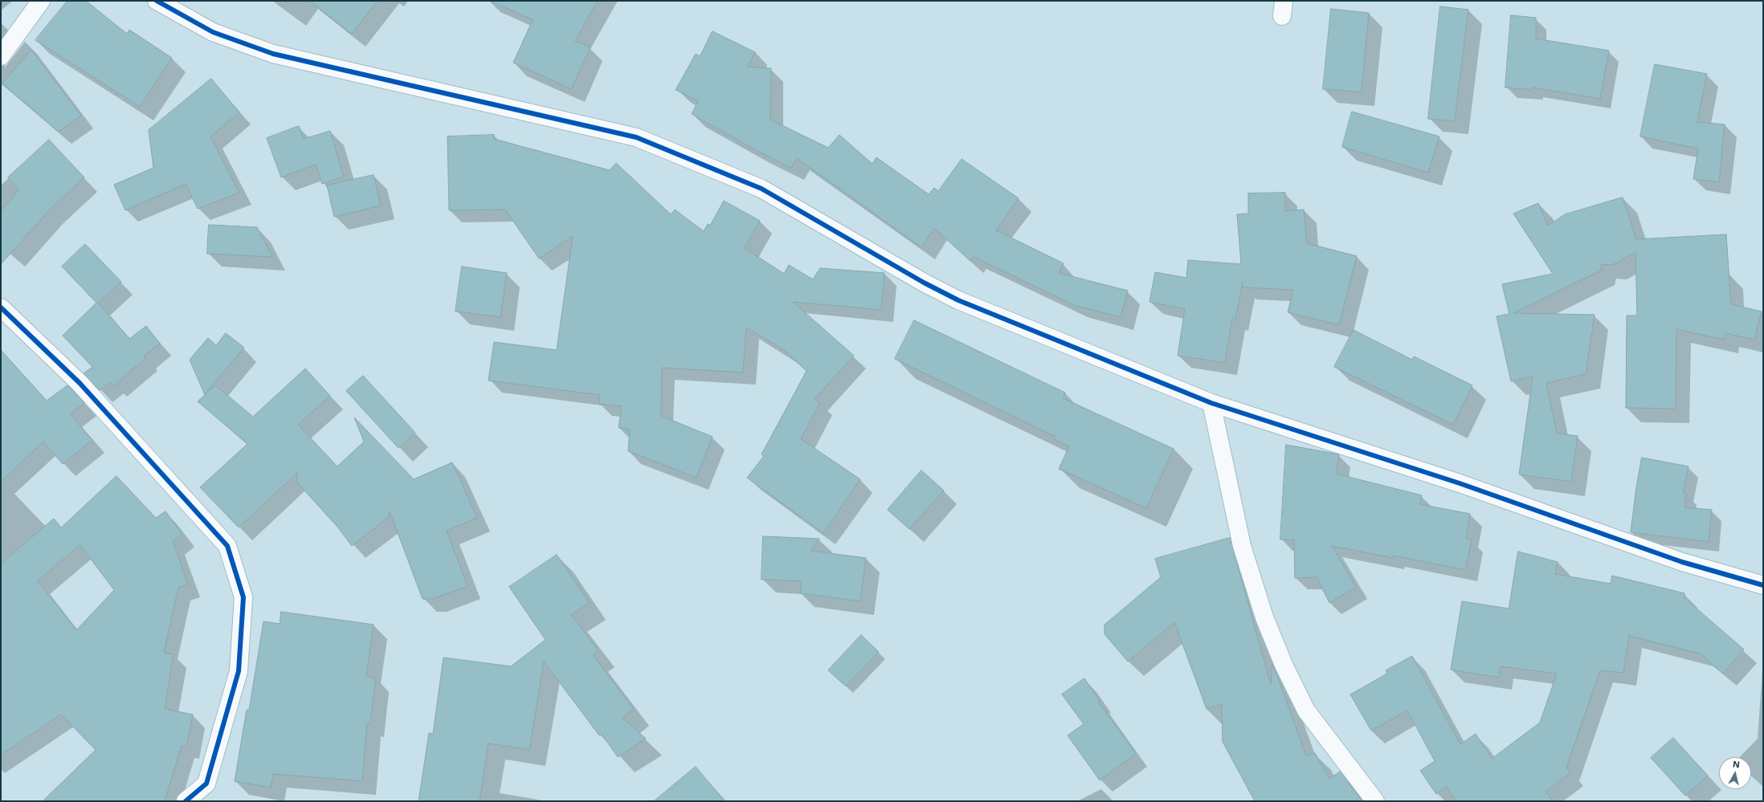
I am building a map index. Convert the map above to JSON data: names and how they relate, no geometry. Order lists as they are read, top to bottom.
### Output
{
  "north": "top"
}
